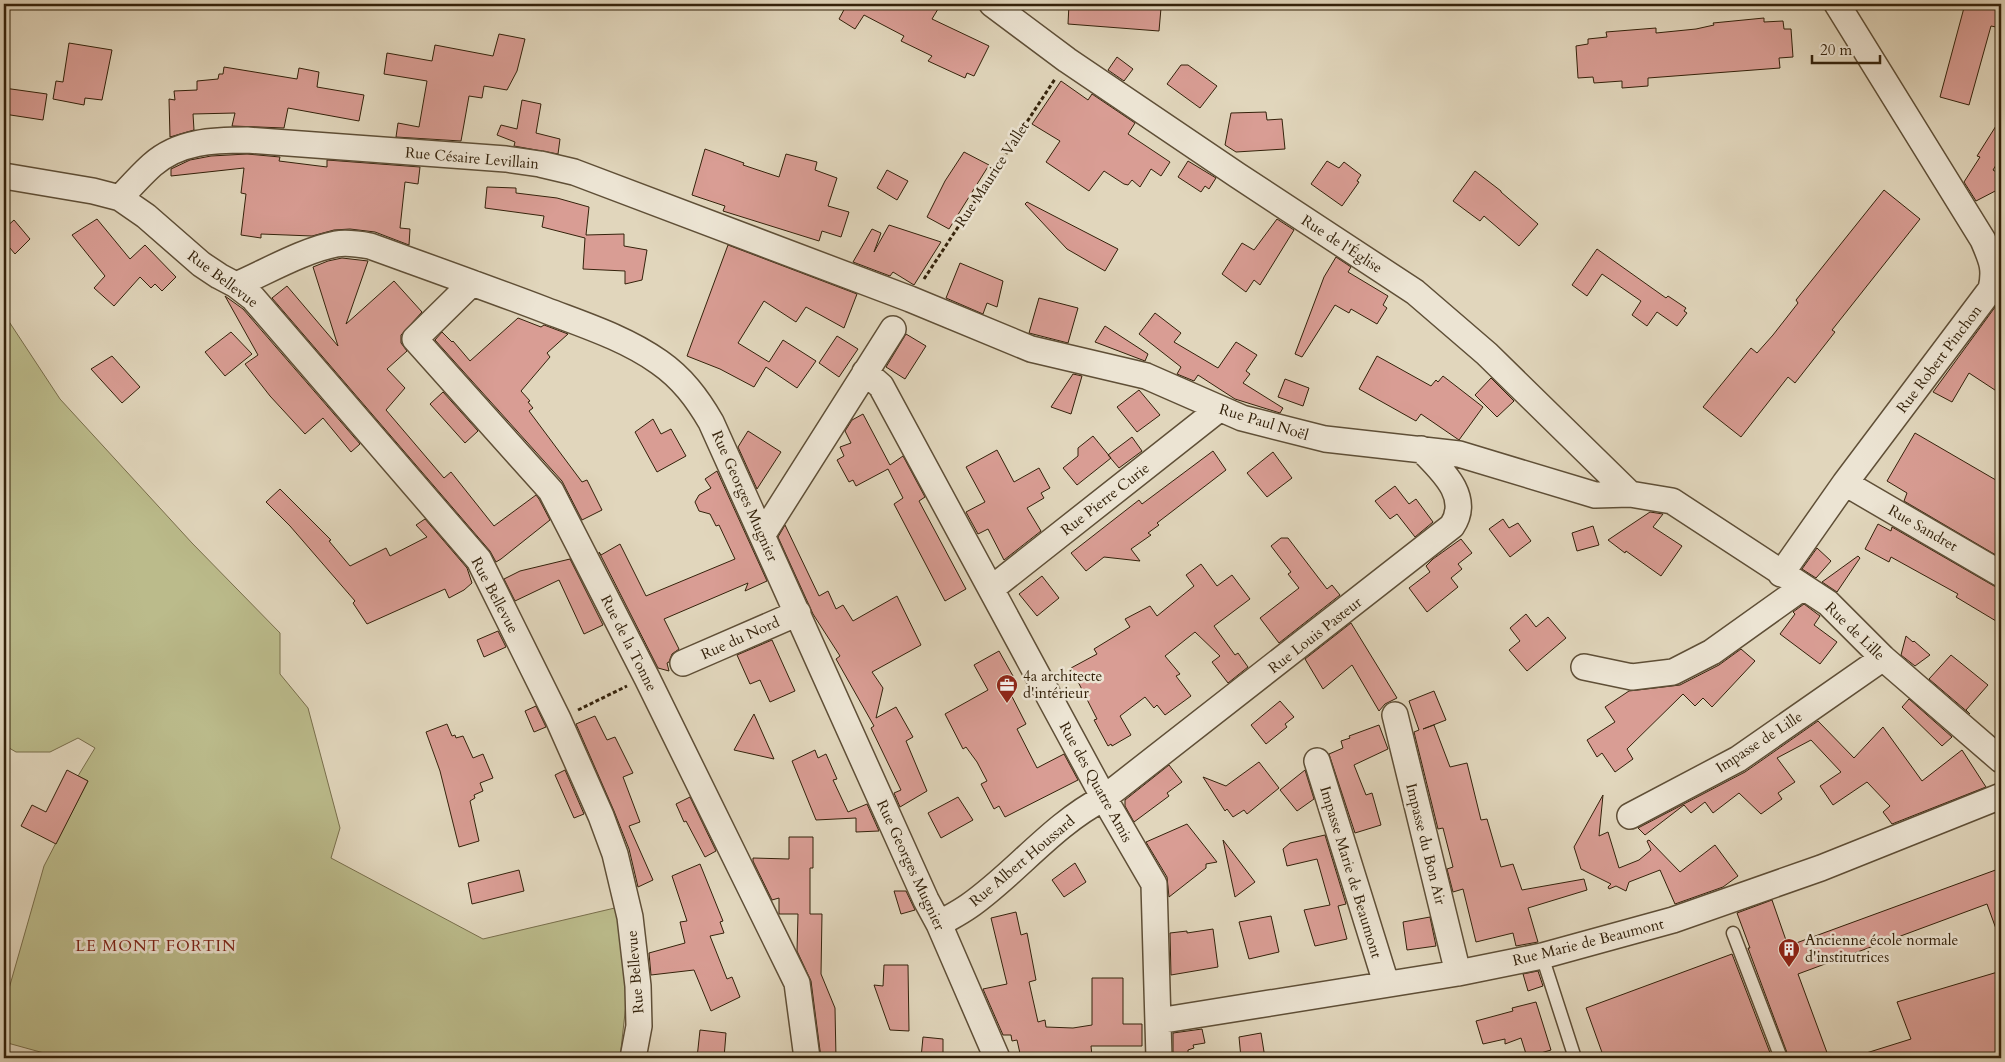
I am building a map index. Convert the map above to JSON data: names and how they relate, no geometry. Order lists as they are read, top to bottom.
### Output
{
  "streets": {
    "street": [
      "Rue Césaire Levillain",
      "Rue de l'Église",
      "Rue Bellevue",
      "Rue Robert Pinchon",
      "Rue Paul Noël",
      "Rue Georges Mugnier",
      "Rue Pierre Curie",
      "Rue Sandret",
      "Rue de Lille",
      "Rue Louis Pasteur",
      "Rue du Nord",
      "Rue de la Tonne",
      "Impasse de Lille",
      "Rue des Quatre Amis",
      "Impasse du Bon Air",
      "Rue Albert Houssard",
      "Impasse Marie de Beaumont",
      "Rue Marie de Beaumont"
    ],
    "path": ["Rue Maurice Vallet"]
  },
  "crossings": [
    ["Rue Césaire Levillain", "Rue Maurice Vallet"],
    ["Rue Césaire Levillain", "Rue Bellevue"],
    ["Rue Césaire Levillain", "Rue Paul Noël"],
    ["Rue Maurice Vallet", "Rue de l'Église"],
    ["Rue Maurice Vallet", "Rue Paul Noël"],
    ["Rue de l'Église", "Rue Paul Noël"],
    ["Rue de l'Église", "Rue de Lille"],
    ["Rue Bellevue", "Rue Georges Mugnier"],
    ["Rue Robert Pinchon", "Rue Sandret"],
    ["Rue Robert Pinchon", "Rue de Lille"],
    ["Rue Paul Noël", "Rue Pierre Curie"],
    ["Rue Paul Noël", "Rue de Lille"],
    ["Rue Paul Noël", "Rue Louis Pasteur"],
    ["Rue Georges Mugnier", "Rue du Nord"],
    ["Rue Georges Mugnier", "Rue de la Tonne"],
    ["Rue Georges Mugnier", "Rue Albert Houssard"],
    ["Rue Pierre Curie", "Rue des Quatre Amis"],
    ["Rue de Lille", "Impasse de Lille"],
    ["Rue Louis Pasteur", "Rue des Quatre Amis"],
    ["Rue Louis Pasteur", "Rue Albert Houssard"],
    ["Rue des Quatre Amis", "Rue Albert Houssard"],
    ["Rue des Quatre Amis", "Rue Marie de Beaumont"],
    ["Impasse du Bon Air", "Rue Marie de Beaumont"],
    ["Impasse Marie de Beaumont", "Rue Marie de Beaumont"]
  ],
  "districts": ["LE MONT FORTIN"],
  "places": {
    "office": ["4a architecte d'intérieur"],
    "building": ["Ancienne école normale d'institutrices"]
  },
  "scale_bar": "20 m"
}
